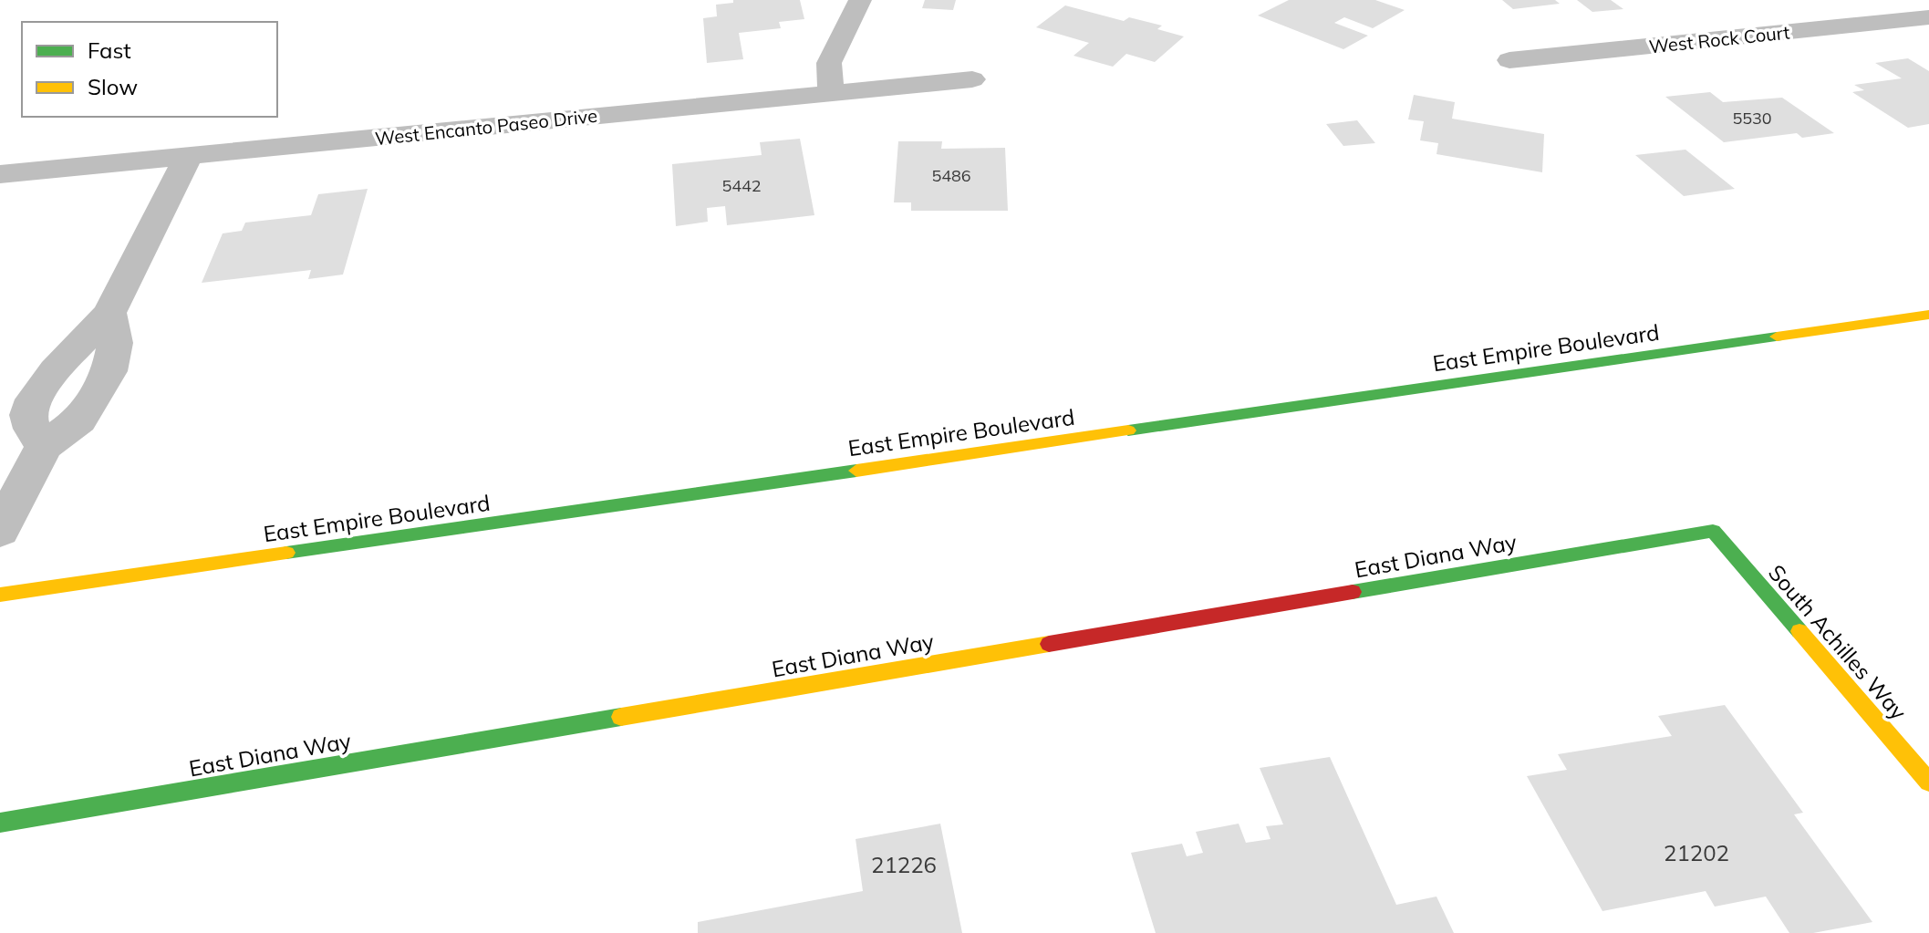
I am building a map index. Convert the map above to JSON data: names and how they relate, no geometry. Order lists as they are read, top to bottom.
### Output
{
  "streets": {
    "street": [
      "West Rock Court",
      "West Encanto Paseo Drive",
      "East Empire Boulevard",
      "East Diana Way",
      "South Achilles Way"
    ]
  },
  "crossings": [
    ["East Diana Way", "South Achilles Way"]
  ],
  "house_numbers": [
    "5530",
    "5486",
    "5442",
    "21202",
    "21226"
  ],
  "legend": ["Fast", "Slow"]
}
